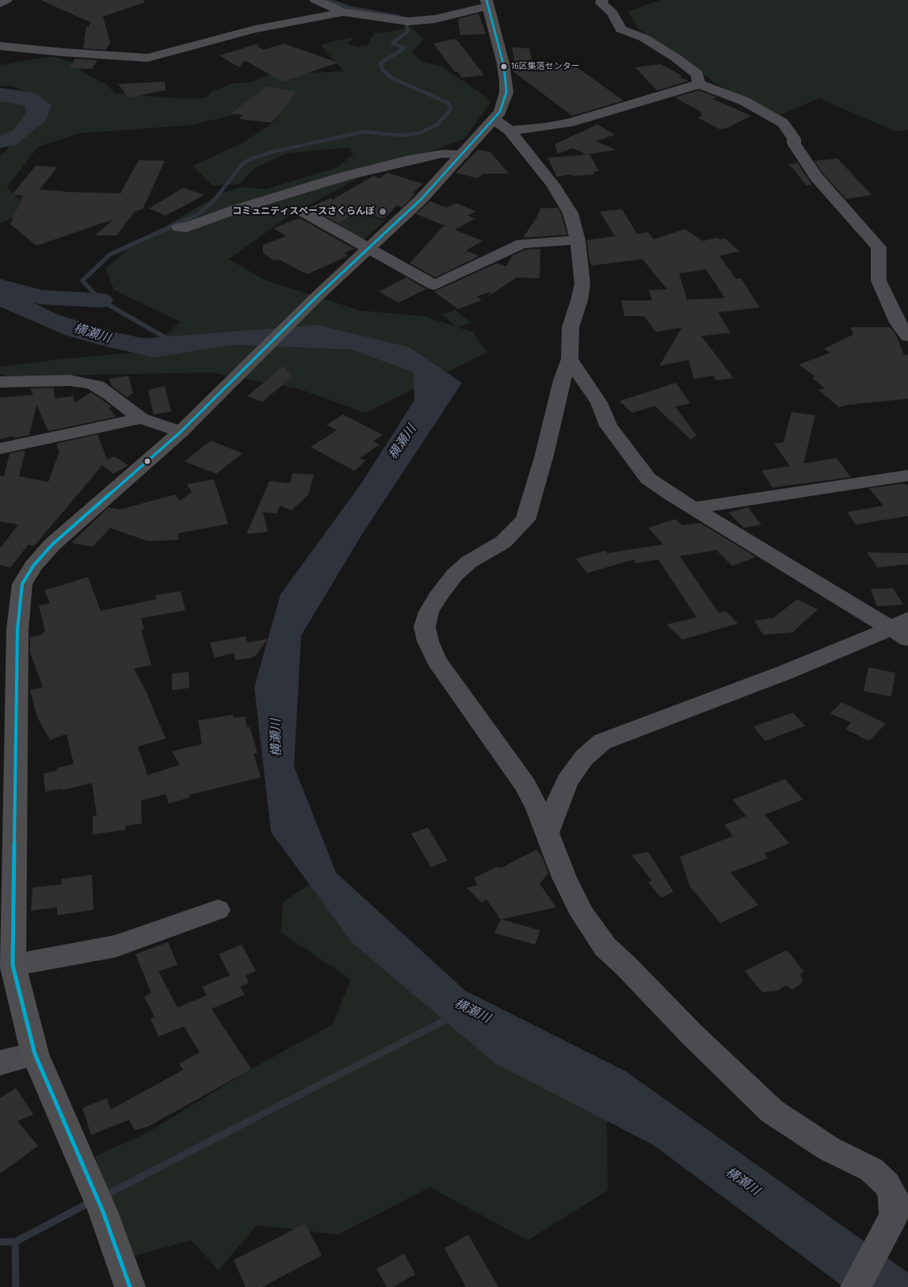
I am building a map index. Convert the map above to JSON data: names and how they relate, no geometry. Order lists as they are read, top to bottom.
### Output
{
  "water": ["横瀬川"],
  "places": ["16区集落センター", "コミュニティスペースさくらんぼ"]
}
